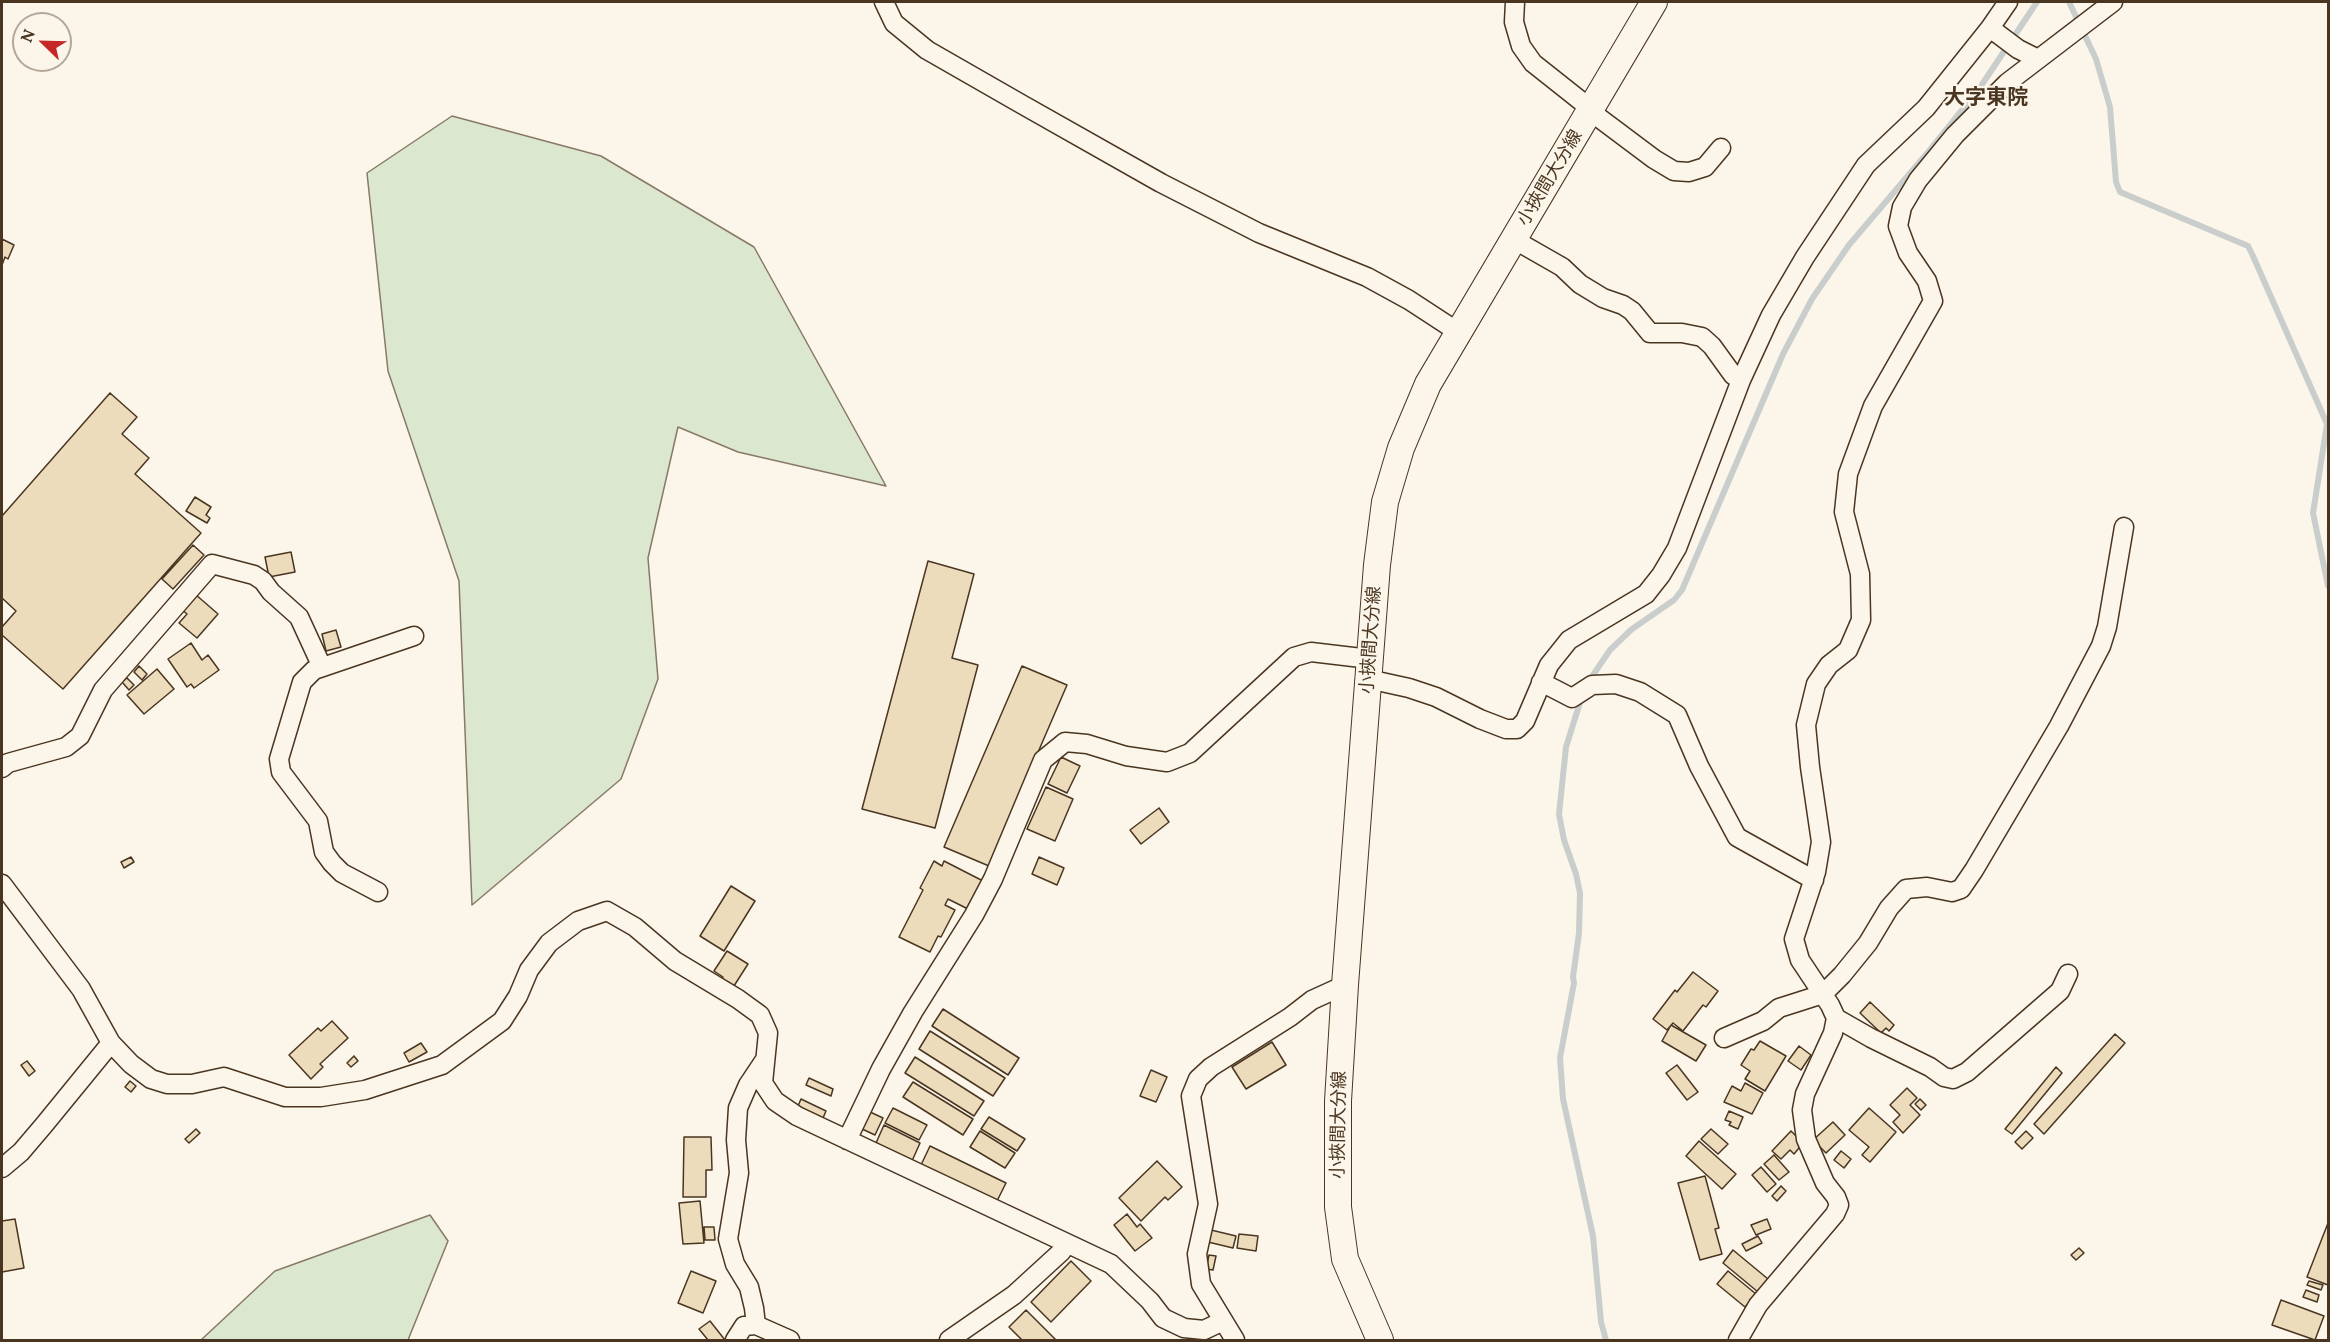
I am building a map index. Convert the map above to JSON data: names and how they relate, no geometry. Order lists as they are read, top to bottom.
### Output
{
  "streets": {
    "main road": ["小挾間大分線"]
  },
  "districts": ["大字東院"],
  "north": "top left"
}
